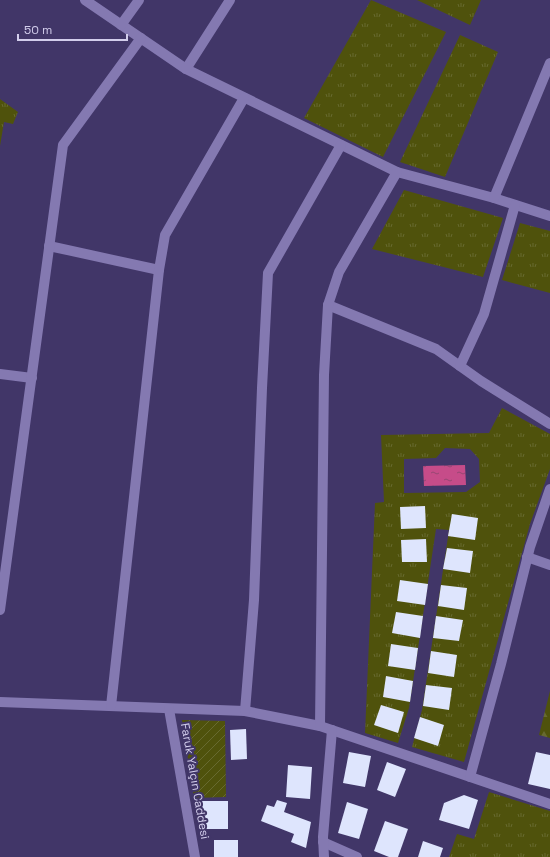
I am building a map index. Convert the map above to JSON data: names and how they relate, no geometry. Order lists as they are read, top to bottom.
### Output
{
  "streets": {
    "street": ["Faruk Yalçın Caddesi"]
  },
  "scale_bar": "50 m"
}
